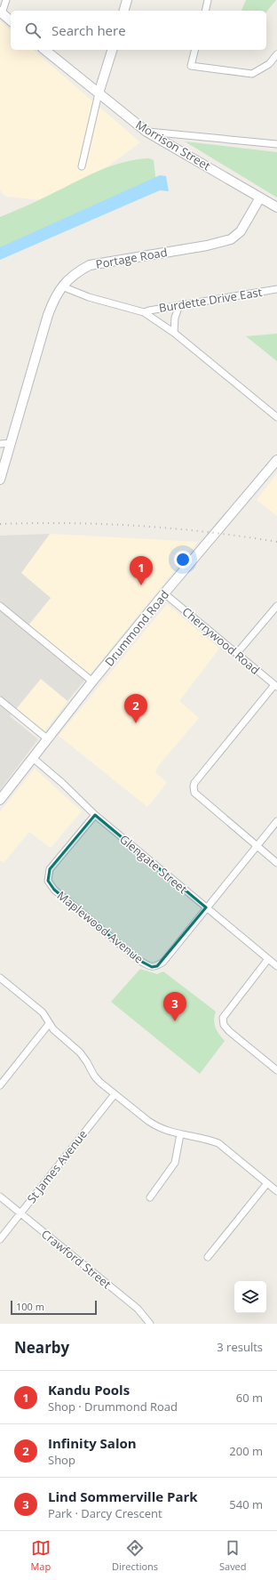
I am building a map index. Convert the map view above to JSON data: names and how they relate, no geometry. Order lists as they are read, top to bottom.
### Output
{
  "streets": {
    "street": [
      "Morrison Street",
      "Portage Road",
      "Burdette Drive East",
      "Drummond Road",
      "Cherrywood Road",
      "Glengate Street",
      "Maplewood Avenue",
      "St James Avenue",
      "Crawford Street"
    ]
  },
  "crossings": [
    ["Morrison Street", "Portage Road"],
    ["Drummond Road", "Cherrywood Road"],
    ["Drummond Road", "Glengate Street"],
    ["Glengate Street", "Maplewood Avenue"],
    ["St James Avenue", "Crawford Street"]
  ],
  "scale_bar": "100 m",
  "page": {
    "search": "Search here",
    "pins": ["1", "2", "3"],
    "scale": "100 m",
    "heading": ["Nearby", "3 results"],
    "list": [
      {
        "mark": "1",
        "name": "Kandu Pools",
        "note": "Shop · Drummond Road",
        "value": "60 m"
      },
      {
        "mark": "2",
        "name": "Infinity Salon",
        "note": "Shop",
        "value": "200 m"
      },
      {
        "mark": "3",
        "name": "Lind Sommerville Park",
        "note": "Park · Darcy Crescent",
        "value": "540 m"
      }
    ],
    "nav": ["Map", "Directions", "Saved"]
  }
}
